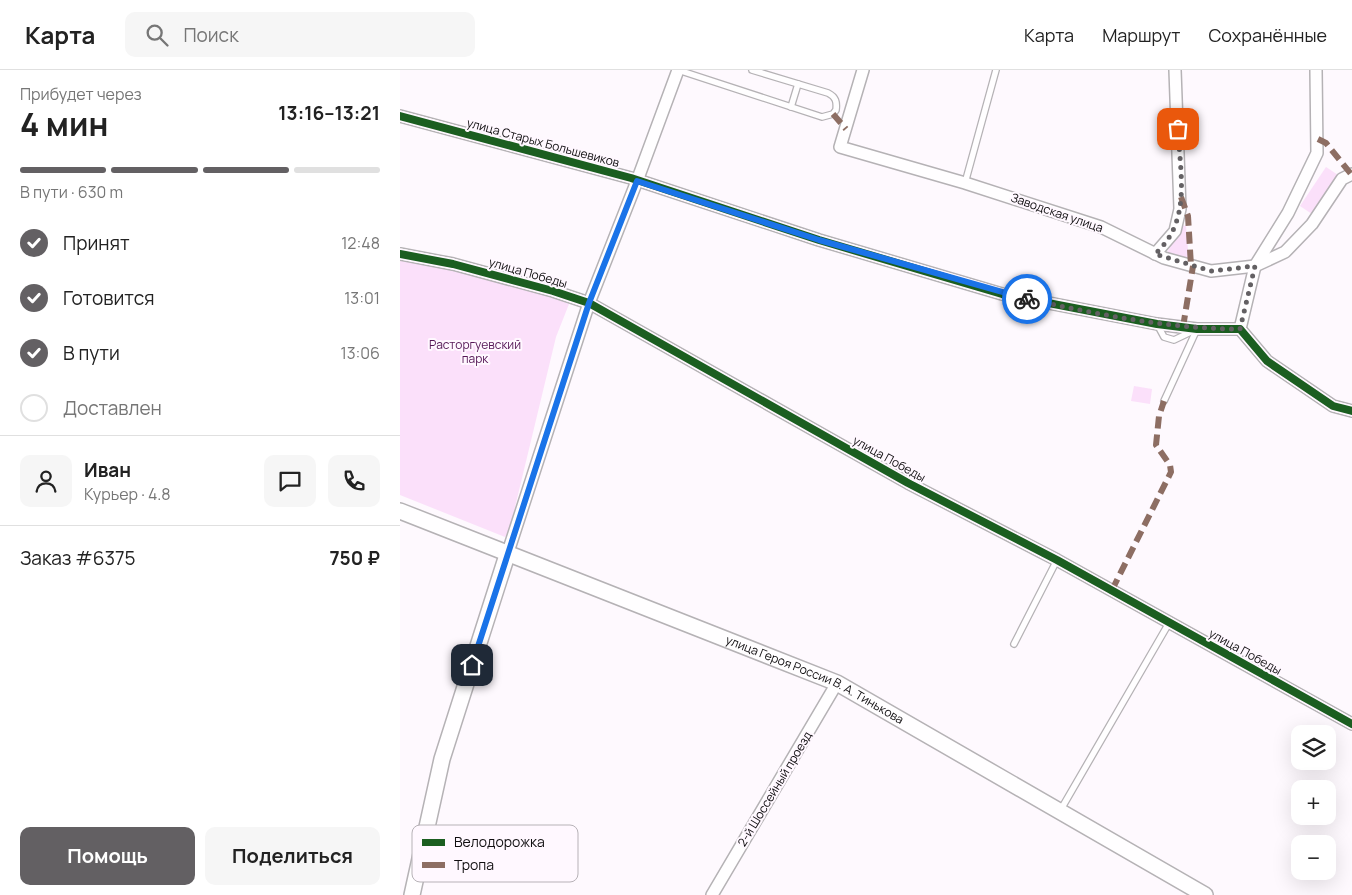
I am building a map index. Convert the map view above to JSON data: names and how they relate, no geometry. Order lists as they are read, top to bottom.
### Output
{
  "streets": {
    "street": [
      "улица Старых Большевиков",
      "Заводская улица",
      "улица Победы",
      "улица Героя России В. А. Тинькова",
      "2-й Шоссейный проезд"
    ]
  },
  "crossings": [
    ["улица Героя России В. А. Тинькова", "2-й Шоссейный проезд"]
  ],
  "parks": ["Расторгуевский парк"],
  "legend": ["Велодорожка", "Тропа"],
  "page": {
    "header": "Карта",
    "search": "Поиск",
    "nav": ["Карта", "Маршрут", "Сохранённые"],
    "heading": ["4 мин", "Прибудет через", "13:16–13:21"],
    "panel": [
      "Иван",
      "Курьер · 4.8",
      "Заказ #6375",
      "750 ₽"
    ],
    "bar": "В пути · 630 m",
    "list": [
      ["Принят", "12:48"],
      ["Готовится", "13:01"],
      ["В пути", "13:06"],
      "Доставлен"
    ],
    "map_buttons": ["+", "−"],
    "buttons": ["Помощь", "Поделиться"]
  }
}
